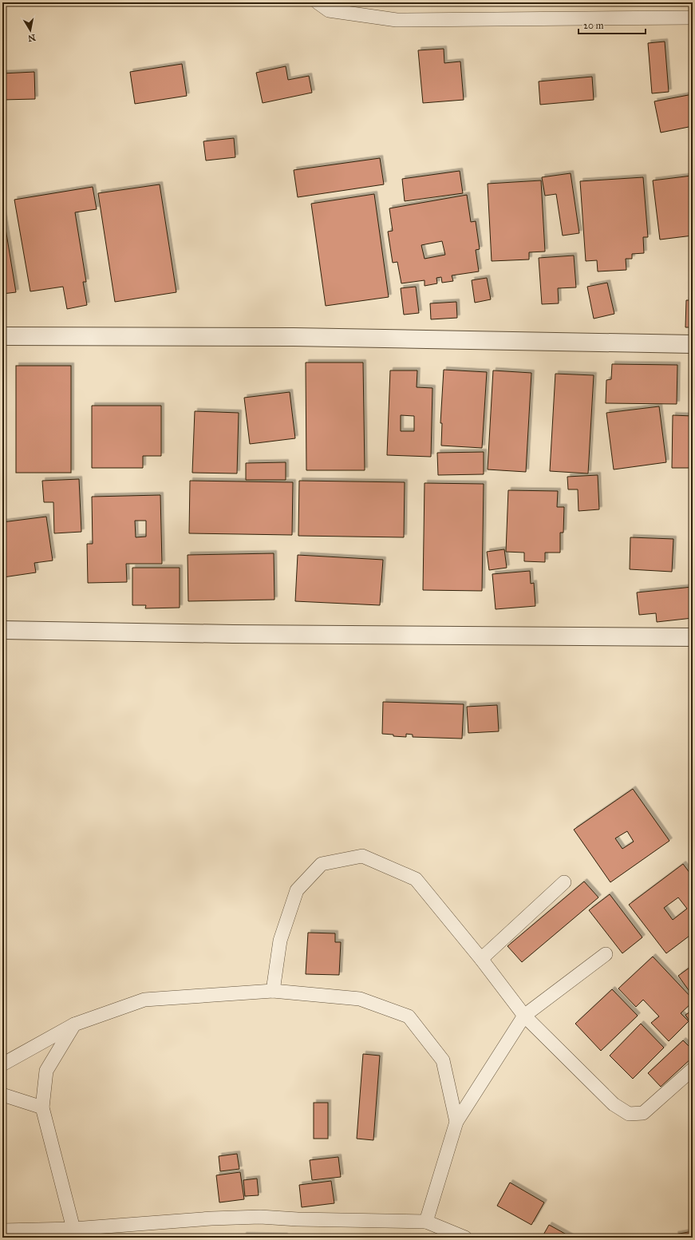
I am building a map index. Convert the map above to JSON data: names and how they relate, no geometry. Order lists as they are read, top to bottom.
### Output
{
  "scale_bar": "20 m",
  "north": "bottom"
}
